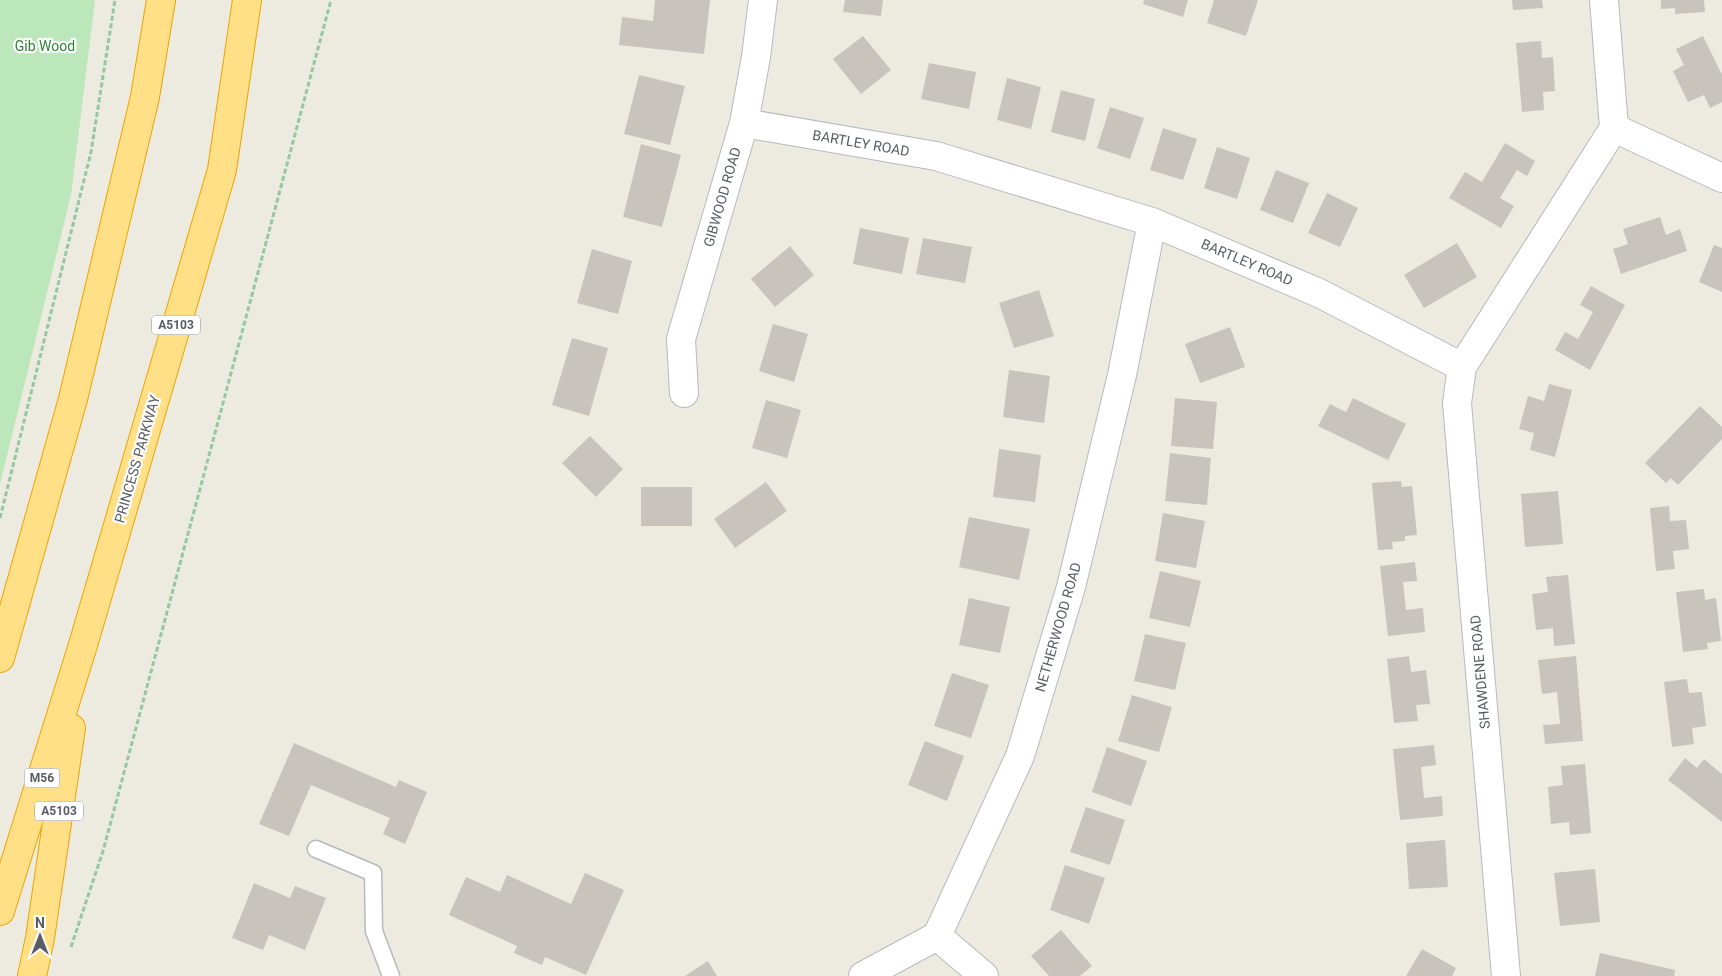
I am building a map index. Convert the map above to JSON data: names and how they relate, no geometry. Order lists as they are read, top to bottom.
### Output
{
  "streets": {
    "highway": ["A5103", "PRINCESS PARKWAY", "M56"],
    "street": [
      "BARTLEY ROAD",
      "GIBWOOD ROAD",
      "NETHERWOOD ROAD",
      "SHAWDENE ROAD"
    ]
  },
  "crossings": [
    ["BARTLEY ROAD", "GIBWOOD ROAD"],
    ["BARTLEY ROAD", "NETHERWOOD ROAD"],
    ["BARTLEY ROAD", "SHAWDENE ROAD"],
    ["A5103", "PRINCESS PARKWAY"]
  ],
  "parks": ["Gib Wood"],
  "north": "top"
}
